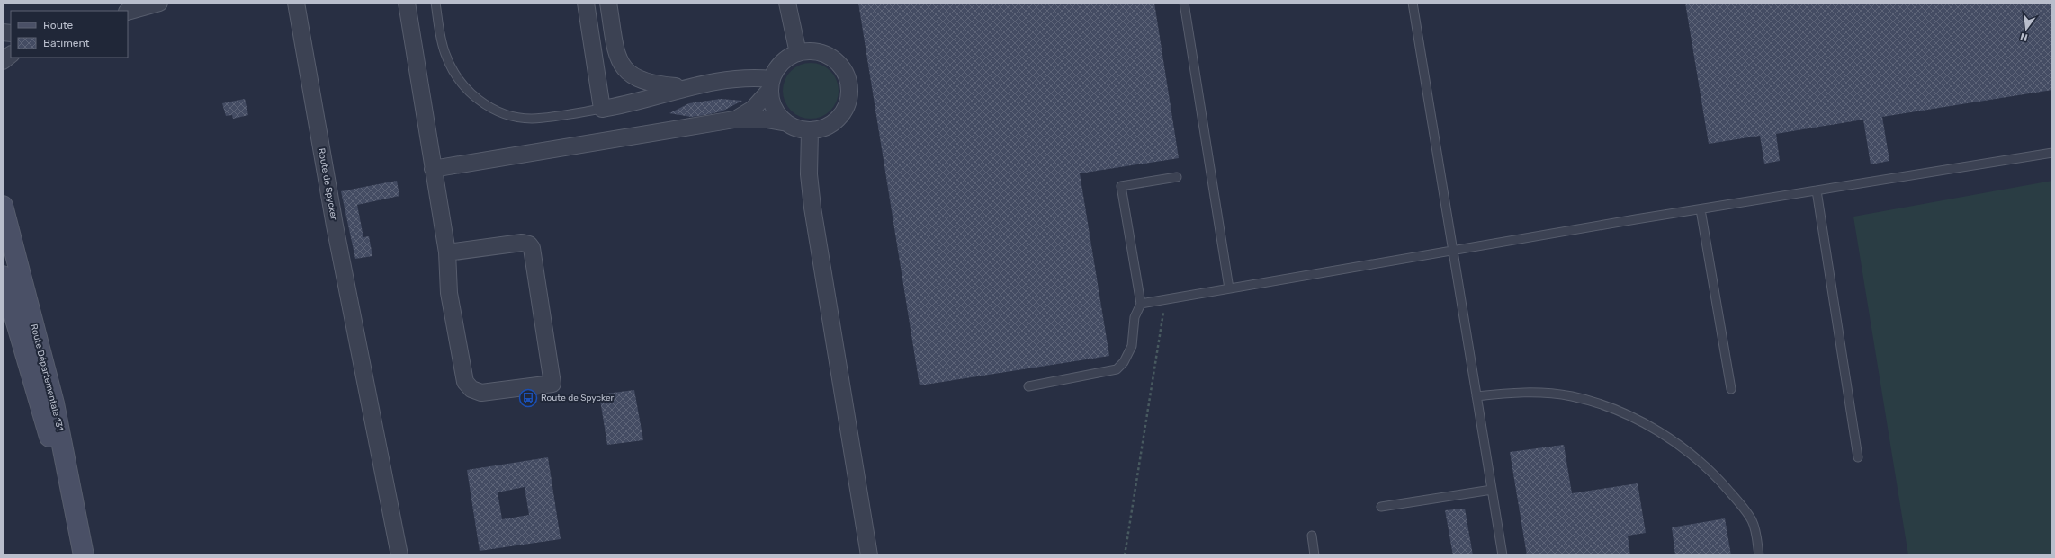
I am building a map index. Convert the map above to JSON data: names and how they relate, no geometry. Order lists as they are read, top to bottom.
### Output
{
  "streets": {
    "main road": ["Route Départementale 131"],
    "street": ["Route de Spycker"]
  },
  "places": {
    "bus stop": ["Route de Spycker"]
  },
  "legend": ["Route", "Bâtiment"],
  "north": "bottom"
}
